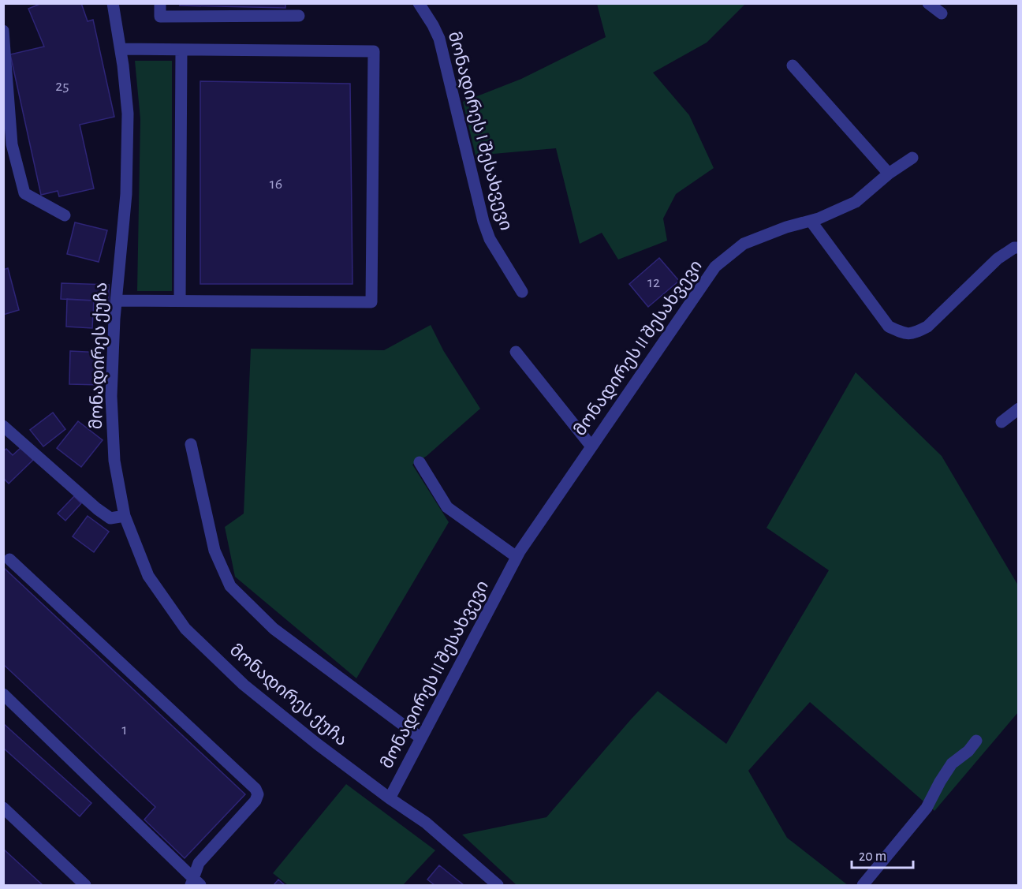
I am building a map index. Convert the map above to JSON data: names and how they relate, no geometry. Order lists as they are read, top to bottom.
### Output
{
  "streets": {
    "street": ["მონადირეს I შესახვევი", "მონადირეს II შესახვევი", "მონადირეს ქუჩა"]
  },
  "crossings": [
    ["მონადირეს II შესახვევი", "მონადირეს ქუჩა"]
  ],
  "house_numbers": [
    "25",
    "16",
    "12",
    "1"
  ],
  "scale_bar": "20 m"
}
